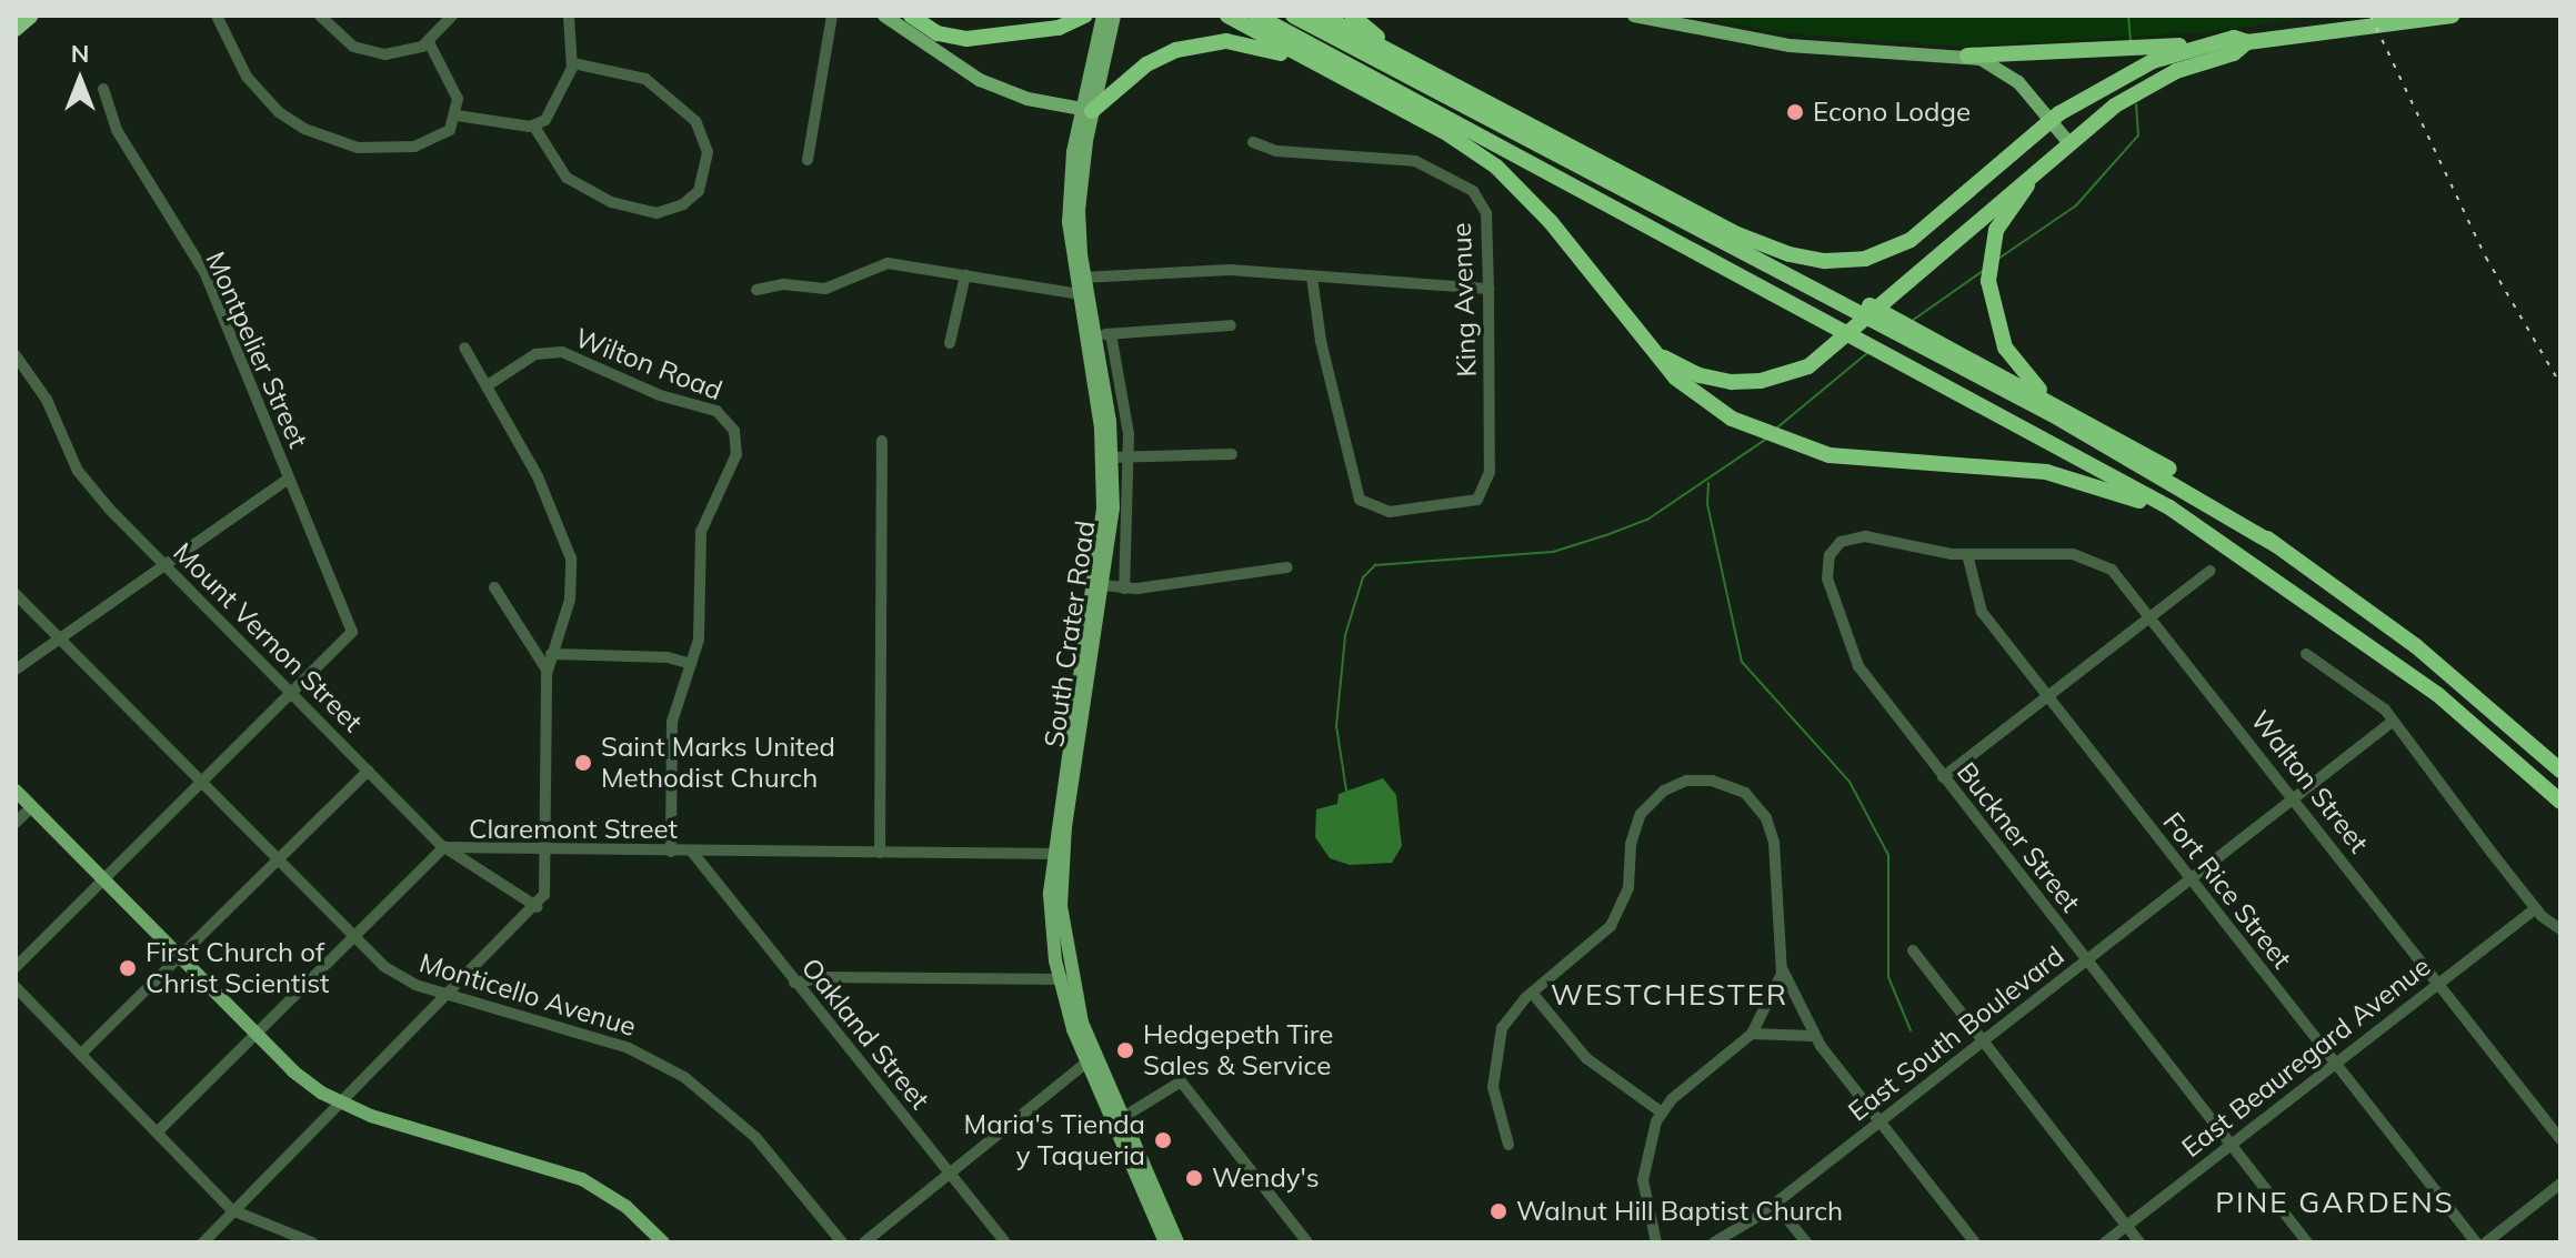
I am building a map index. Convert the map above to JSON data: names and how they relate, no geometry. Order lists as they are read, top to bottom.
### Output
{
  "streets": {
    "main road": ["South Crater Road"],
    "street": [
      "King Avenue",
      "Montpelier Street",
      "Wilton Road",
      "Mount Vernon Street",
      "Walton Street",
      "Claremont Street",
      "Buckner Street",
      "Fort Rice Street",
      "Monticello Avenue",
      "Oakland Street",
      "East South Boulevard",
      "East Beauregard Avenue"
    ]
  },
  "crossings": [
    ["Montpelier Street", "Mount Vernon Street"],
    ["Wilton Road", "Claremont Street"],
    ["South Crater Road", "Claremont Street"],
    ["Mount Vernon Street", "Claremont Street"],
    ["Walton Street", "Buckner Street"],
    ["Walton Street", "Fort Rice Street"],
    ["Walton Street", "East South Boulevard"],
    ["Walton Street", "East Beauregard Avenue"],
    ["Claremont Street", "Monticello Avenue"],
    ["Claremont Street", "Oakland Street"],
    ["Buckner Street", "Fort Rice Street"],
    ["Buckner Street", "East South Boulevard"],
    ["Buckner Street", "East Beauregard Avenue"],
    ["Fort Rice Street", "East South Boulevard"],
    ["Fort Rice Street", "East Beauregard Avenue"]
  ],
  "districts": ["WESTCHESTER", "PINE GARDENS"],
  "places": [
    "Econo Lodge",
    "Saint Marks United Methodist Church",
    "First Church of Christ Scientist",
    "Hedgepeth Tire Sales & Service",
    "Maria's Tienda y Taqueria",
    "Wendy's",
    "Walnut Hill Baptist Church"
  ],
  "north": "top"
}
